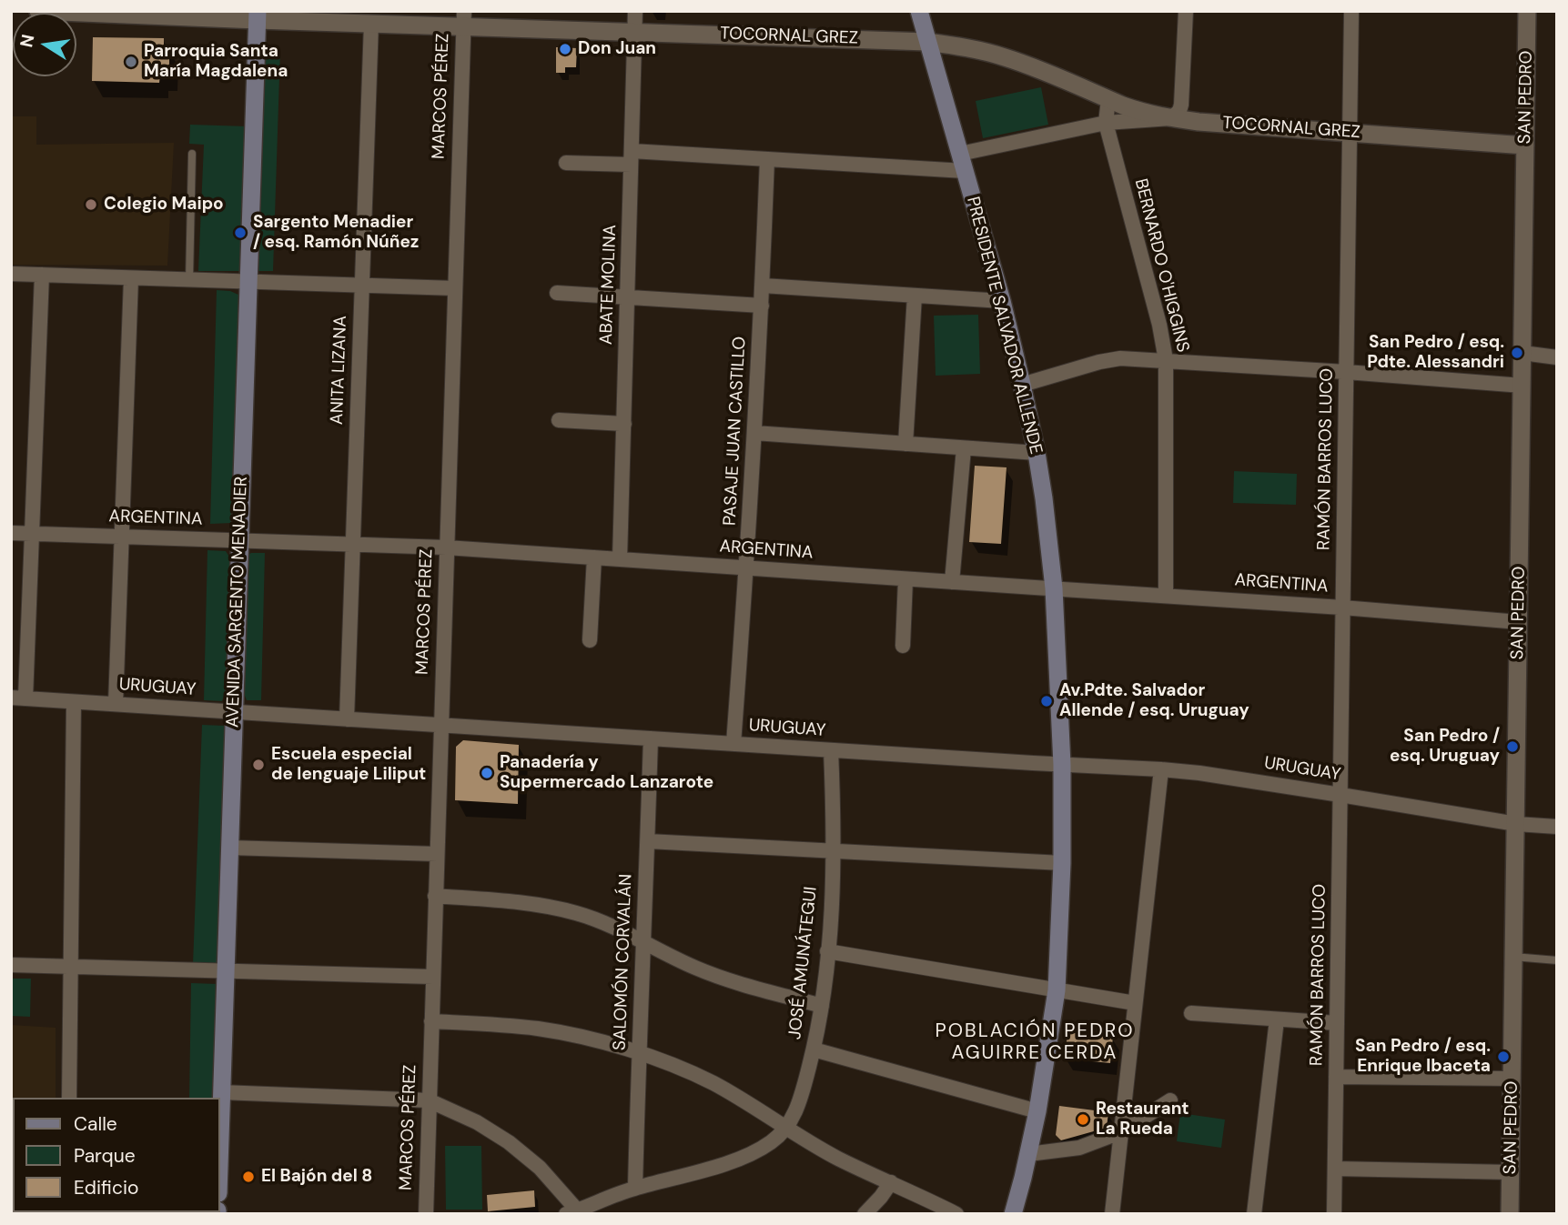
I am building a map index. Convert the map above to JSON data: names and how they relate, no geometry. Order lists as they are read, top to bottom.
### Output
{
  "streets": {
    "main road": ["PRESIDENTE SALVADOR ALLENDE", "AVENIDA SARGENTO MENADIER"],
    "street": [
      "TOCORNAL GREZ",
      "MARCOS PÉREZ",
      "SAN PEDRO",
      "BERNARDO O'HIGGINS",
      "ABATE MOLINA",
      "ANITA LIZANA",
      "PASAJE JUAN CASTILLO",
      "RAMÓN BARROS LUCO",
      "ARGENTINA",
      "URUGUAY",
      "SALOMÓN CORVALÁN",
      "JOSÉ AMUNÁTEGUI"
    ]
  },
  "crossings": [
    ["TOCORNAL GREZ", "MARCOS PÉREZ"],
    ["TOCORNAL GREZ", "SAN PEDRO"],
    ["TOCORNAL GREZ", "BERNARDO O'HIGGINS"],
    ["TOCORNAL GREZ", "ABATE MOLINA"],
    ["TOCORNAL GREZ", "PRESIDENTE SALVADOR ALLENDE"],
    ["TOCORNAL GREZ", "ANITA LIZANA"],
    ["TOCORNAL GREZ", "RAMÓN BARROS LUCO"],
    ["TOCORNAL GREZ", "AVENIDA SARGENTO MENADIER"],
    ["MARCOS PÉREZ", "ARGENTINA"],
    ["MARCOS PÉREZ", "URUGUAY"],
    ["SAN PEDRO", "ARGENTINA"],
    ["SAN PEDRO", "URUGUAY"],
    ["BERNARDO O'HIGGINS", "ARGENTINA"],
    ["ABATE MOLINA", "ARGENTINA"],
    ["PRESIDENTE SALVADOR ALLENDE", "ARGENTINA"],
    ["PRESIDENTE SALVADOR ALLENDE", "URUGUAY"],
    ["ANITA LIZANA", "ARGENTINA"],
    ["ANITA LIZANA", "URUGUAY"],
    ["PASAJE JUAN CASTILLO", "ARGENTINA"],
    ["PASAJE JUAN CASTILLO", "URUGUAY"],
    ["RAMÓN BARROS LUCO", "ARGENTINA"],
    ["RAMÓN BARROS LUCO", "URUGUAY"],
    ["ARGENTINA", "AVENIDA SARGENTO MENADIER"],
    ["AVENIDA SARGENTO MENADIER", "URUGUAY"],
    ["URUGUAY", "SALOMÓN CORVALÁN"],
    ["URUGUAY", "JOSÉ AMUNÁTEGUI"],
    ["SALOMÓN CORVALÁN", "JOSÉ AMUNÁTEGUI"]
  ],
  "districts": ["POBLACIÓN PEDRO AGUIRRE CERDA"],
  "places": [
    "Don Juan",
    "Parroquia Santa María Magdalena",
    "Colegio Maipo",
    "Sargento Menadier / esq. Ramón Núñez",
    "San Pedro / esq. Pdte. Alessandri",
    "Av.Pdte. Salvador Allende / esq. Uruguay",
    "San Pedro / esq. Uruguay",
    "Escuela especial de lenguaje Liliput",
    "Panadería y Supermercado Lanzarote",
    "San Pedro / esq. Enrique Ibaceta",
    "Restaurant La Rueda",
    "El Bajón del 8"
  ],
  "legend": ["Calle", "Parque", "Edificio"],
  "north": "left"
}
